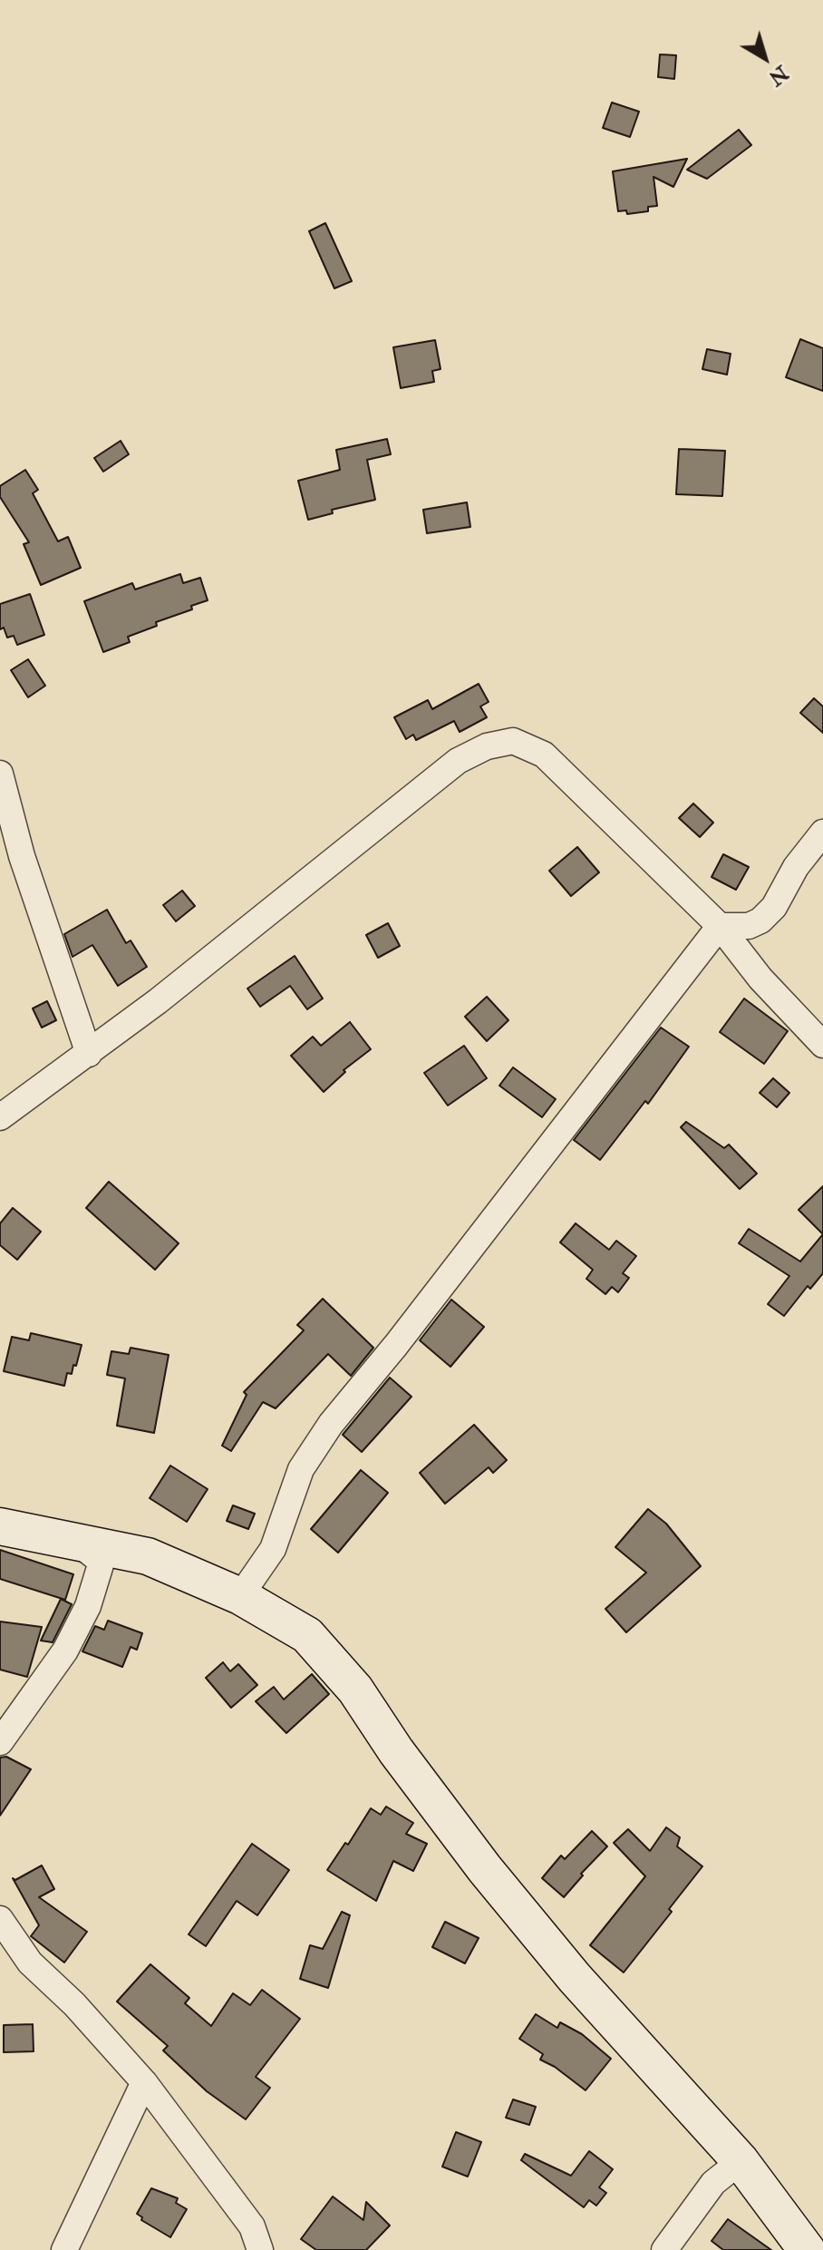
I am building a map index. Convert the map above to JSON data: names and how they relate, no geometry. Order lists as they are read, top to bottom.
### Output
{
  "north": "bottom right"
}
